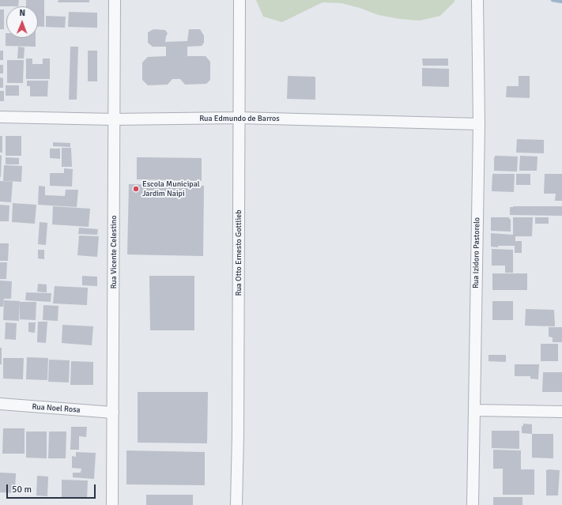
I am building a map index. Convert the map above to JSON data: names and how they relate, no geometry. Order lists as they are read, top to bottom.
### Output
{
  "streets": {
    "street": [
      "Rua Edmundo de Barros",
      "Rua Vicente Celestino",
      "Rua Otto Ernesto Gottlieb",
      "Rua Izidoro Pastorelo",
      "Rua Noel Rosa"
    ]
  },
  "crossings": [
    ["Rua Edmundo de Barros", "Rua Vicente Celestino"],
    ["Rua Edmundo de Barros", "Rua Otto Ernesto Gottlieb"],
    ["Rua Edmundo de Barros", "Rua Izidoro Pastorelo"],
    ["Rua Vicente Celestino", "Rua Noel Rosa"]
  ],
  "places": ["Escola Municipal Jardim Naipi"],
  "scale_bar": "50 m",
  "north": "top"
}
